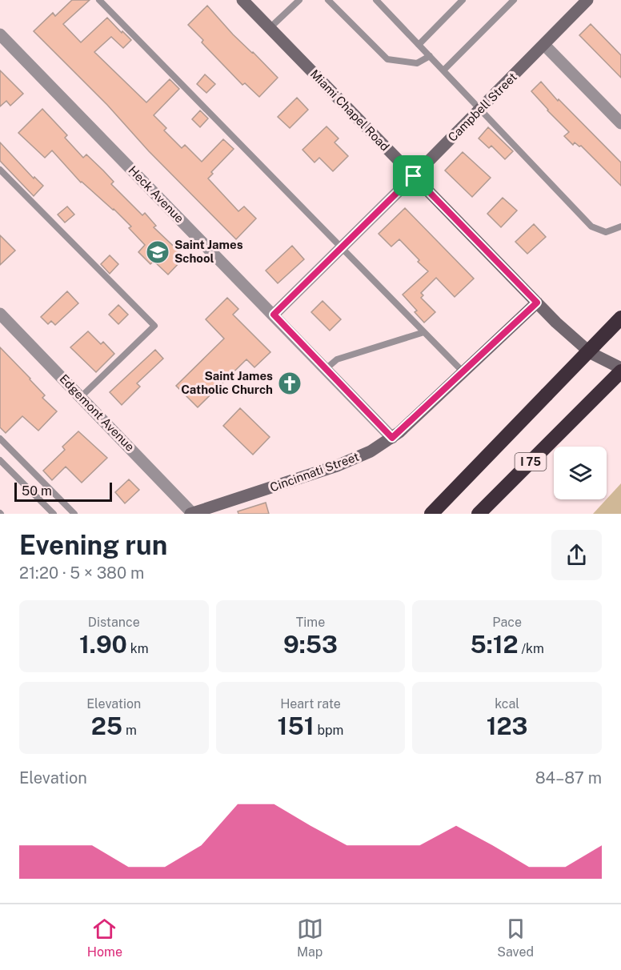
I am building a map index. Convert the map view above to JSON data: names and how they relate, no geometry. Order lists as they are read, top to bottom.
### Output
{
  "streets": {
    "highway": ["I 75"],
    "street": [
      "Campbell Street",
      "Miami Chapel Road",
      "Heck Avenue",
      "Edgemont Avenue",
      "Cincinnati Street"
    ]
  },
  "crossings": [
    ["Campbell Street", "Miami Chapel Road"],
    ["Campbell Street", "Heck Avenue"],
    ["Miami Chapel Road", "Cincinnati Street"],
    ["Heck Avenue", "Cincinnati Street"],
    ["Edgemont Avenue", "Cincinnati Street"]
  ],
  "places": {
    "school or university": ["Saint James School"],
    "church": ["Saint James Catholic Church"]
  },
  "scale_bar": "50 m",
  "page": {
    "scale": "50 m",
    "heading": ["Evening run", "21:20 · 5 × 380 m"],
    "stats": [
      ["Distance", "1.90 km"],
      ["Time", "9:53"],
      ["Pace", "5:12 /km"],
      ["Elevation", "25 m"],
      ["Heart rate", "151 bpm"],
      ["kcal", "123"]
    ],
    "chart": ["Elevation", "84–87 m"],
    "tabs": ["Home", "Map", "Saved"]
  }
}
